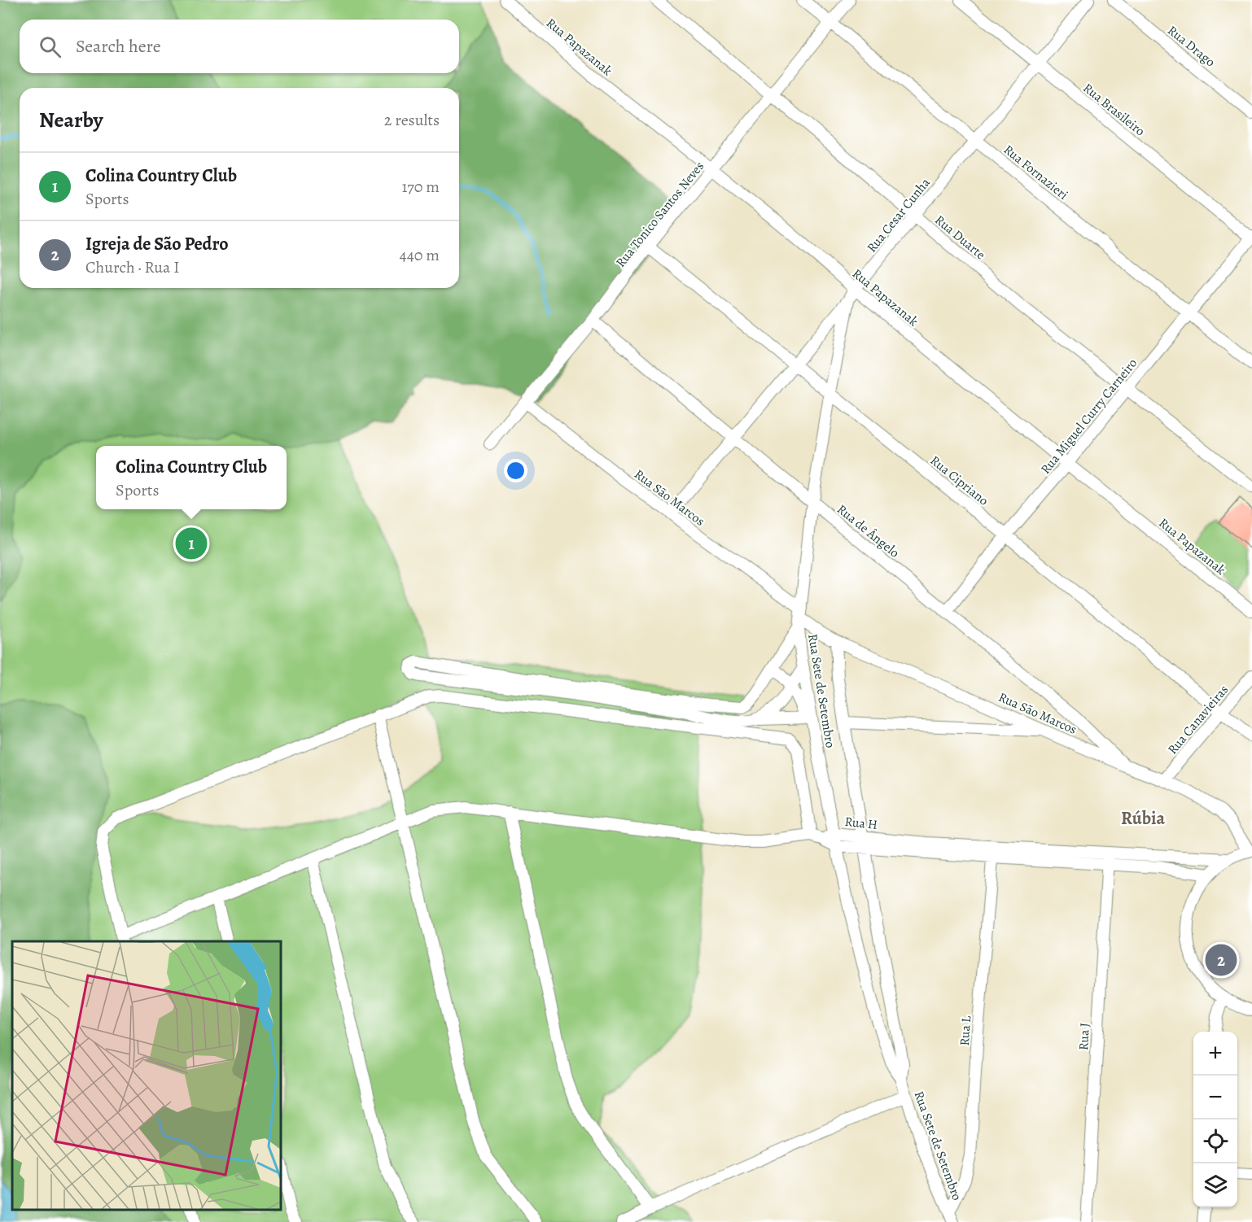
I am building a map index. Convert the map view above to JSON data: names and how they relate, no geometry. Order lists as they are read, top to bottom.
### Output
{
  "streets": {
    "street": [
      "Rua Drago",
      "Rua Papazanak",
      "Rua Brasileiro",
      "Rua Fornazieri",
      "Rua Tonico Santos Neves",
      "Rua Cesar Cunha",
      "Rua Duarte",
      "Rua Miguel Curry Carneiro",
      "Rua Cipriano",
      "Rua São Marcos",
      "Rua de Ângelo",
      "Rua Sete de Setembro",
      "Rua Canavieiras",
      "Rua H",
      "Rua L",
      "Rua J"
    ]
  },
  "crossings": [
    ["Rua Papazanak", "Rua Tonico Santos Neves"],
    ["Rua Papazanak", "Rua Cesar Cunha"],
    ["Rua Papazanak", "Rua Miguel Curry Carneiro"],
    ["Rua Brasileiro", "Rua Cesar Cunha"],
    ["Rua Brasileiro", "Rua Miguel Curry Carneiro"],
    ["Rua Fornazieri", "Rua Tonico Santos Neves"],
    ["Rua Fornazieri", "Rua Cesar Cunha"],
    ["Rua Fornazieri", "Rua Miguel Curry Carneiro"],
    ["Rua Tonico Santos Neves", "Rua Duarte"],
    ["Rua Tonico Santos Neves", "Rua Cipriano"],
    ["Rua Tonico Santos Neves", "Rua São Marcos"],
    ["Rua Tonico Santos Neves", "Rua de Ângelo"],
    ["Rua Cesar Cunha", "Rua Duarte"],
    ["Rua Cesar Cunha", "Rua Cipriano"],
    ["Rua Cesar Cunha", "Rua São Marcos"],
    ["Rua Cesar Cunha", "Rua de Ângelo"],
    ["Rua Cesar Cunha", "Rua Sete de Setembro"],
    ["Rua Duarte", "Rua Miguel Curry Carneiro"],
    ["Rua Miguel Curry Carneiro", "Rua Cipriano"],
    ["Rua Miguel Curry Carneiro", "Rua de Ângelo"],
    ["Rua Cipriano", "Rua Sete de Setembro"],
    ["Rua Cipriano", "Rua Canavieiras"],
    ["Rua São Marcos", "Rua de Ângelo"],
    ["Rua São Marcos", "Rua Sete de Setembro"],
    ["Rua São Marcos", "Rua Canavieiras"],
    ["Rua de Ângelo", "Rua Sete de Setembro"],
    ["Rua Sete de Setembro", "Rua H"],
    ["Rua Sete de Setembro", "Rua L"],
    ["Rua H", "Rua L"],
    ["Rua H", "Rua J"]
  ],
  "districts": ["Rúbia"],
  "page": {
    "search": "Search here",
    "heading": ["Nearby", "2 results"],
    "list": [
      {
        "mark": "1",
        "name": "Colina Country Club",
        "note": "Sports",
        "value": "170 m"
      },
      {
        "mark": "2",
        "name": "Igreja de São Pedro",
        "note": "Church · Rua I",
        "value": "440 m"
      }
    ],
    "popup": ["Colina Country Club", "Sports"],
    "pins": ["1", "2"],
    "map_buttons": ["+", "−"]
  }
}
